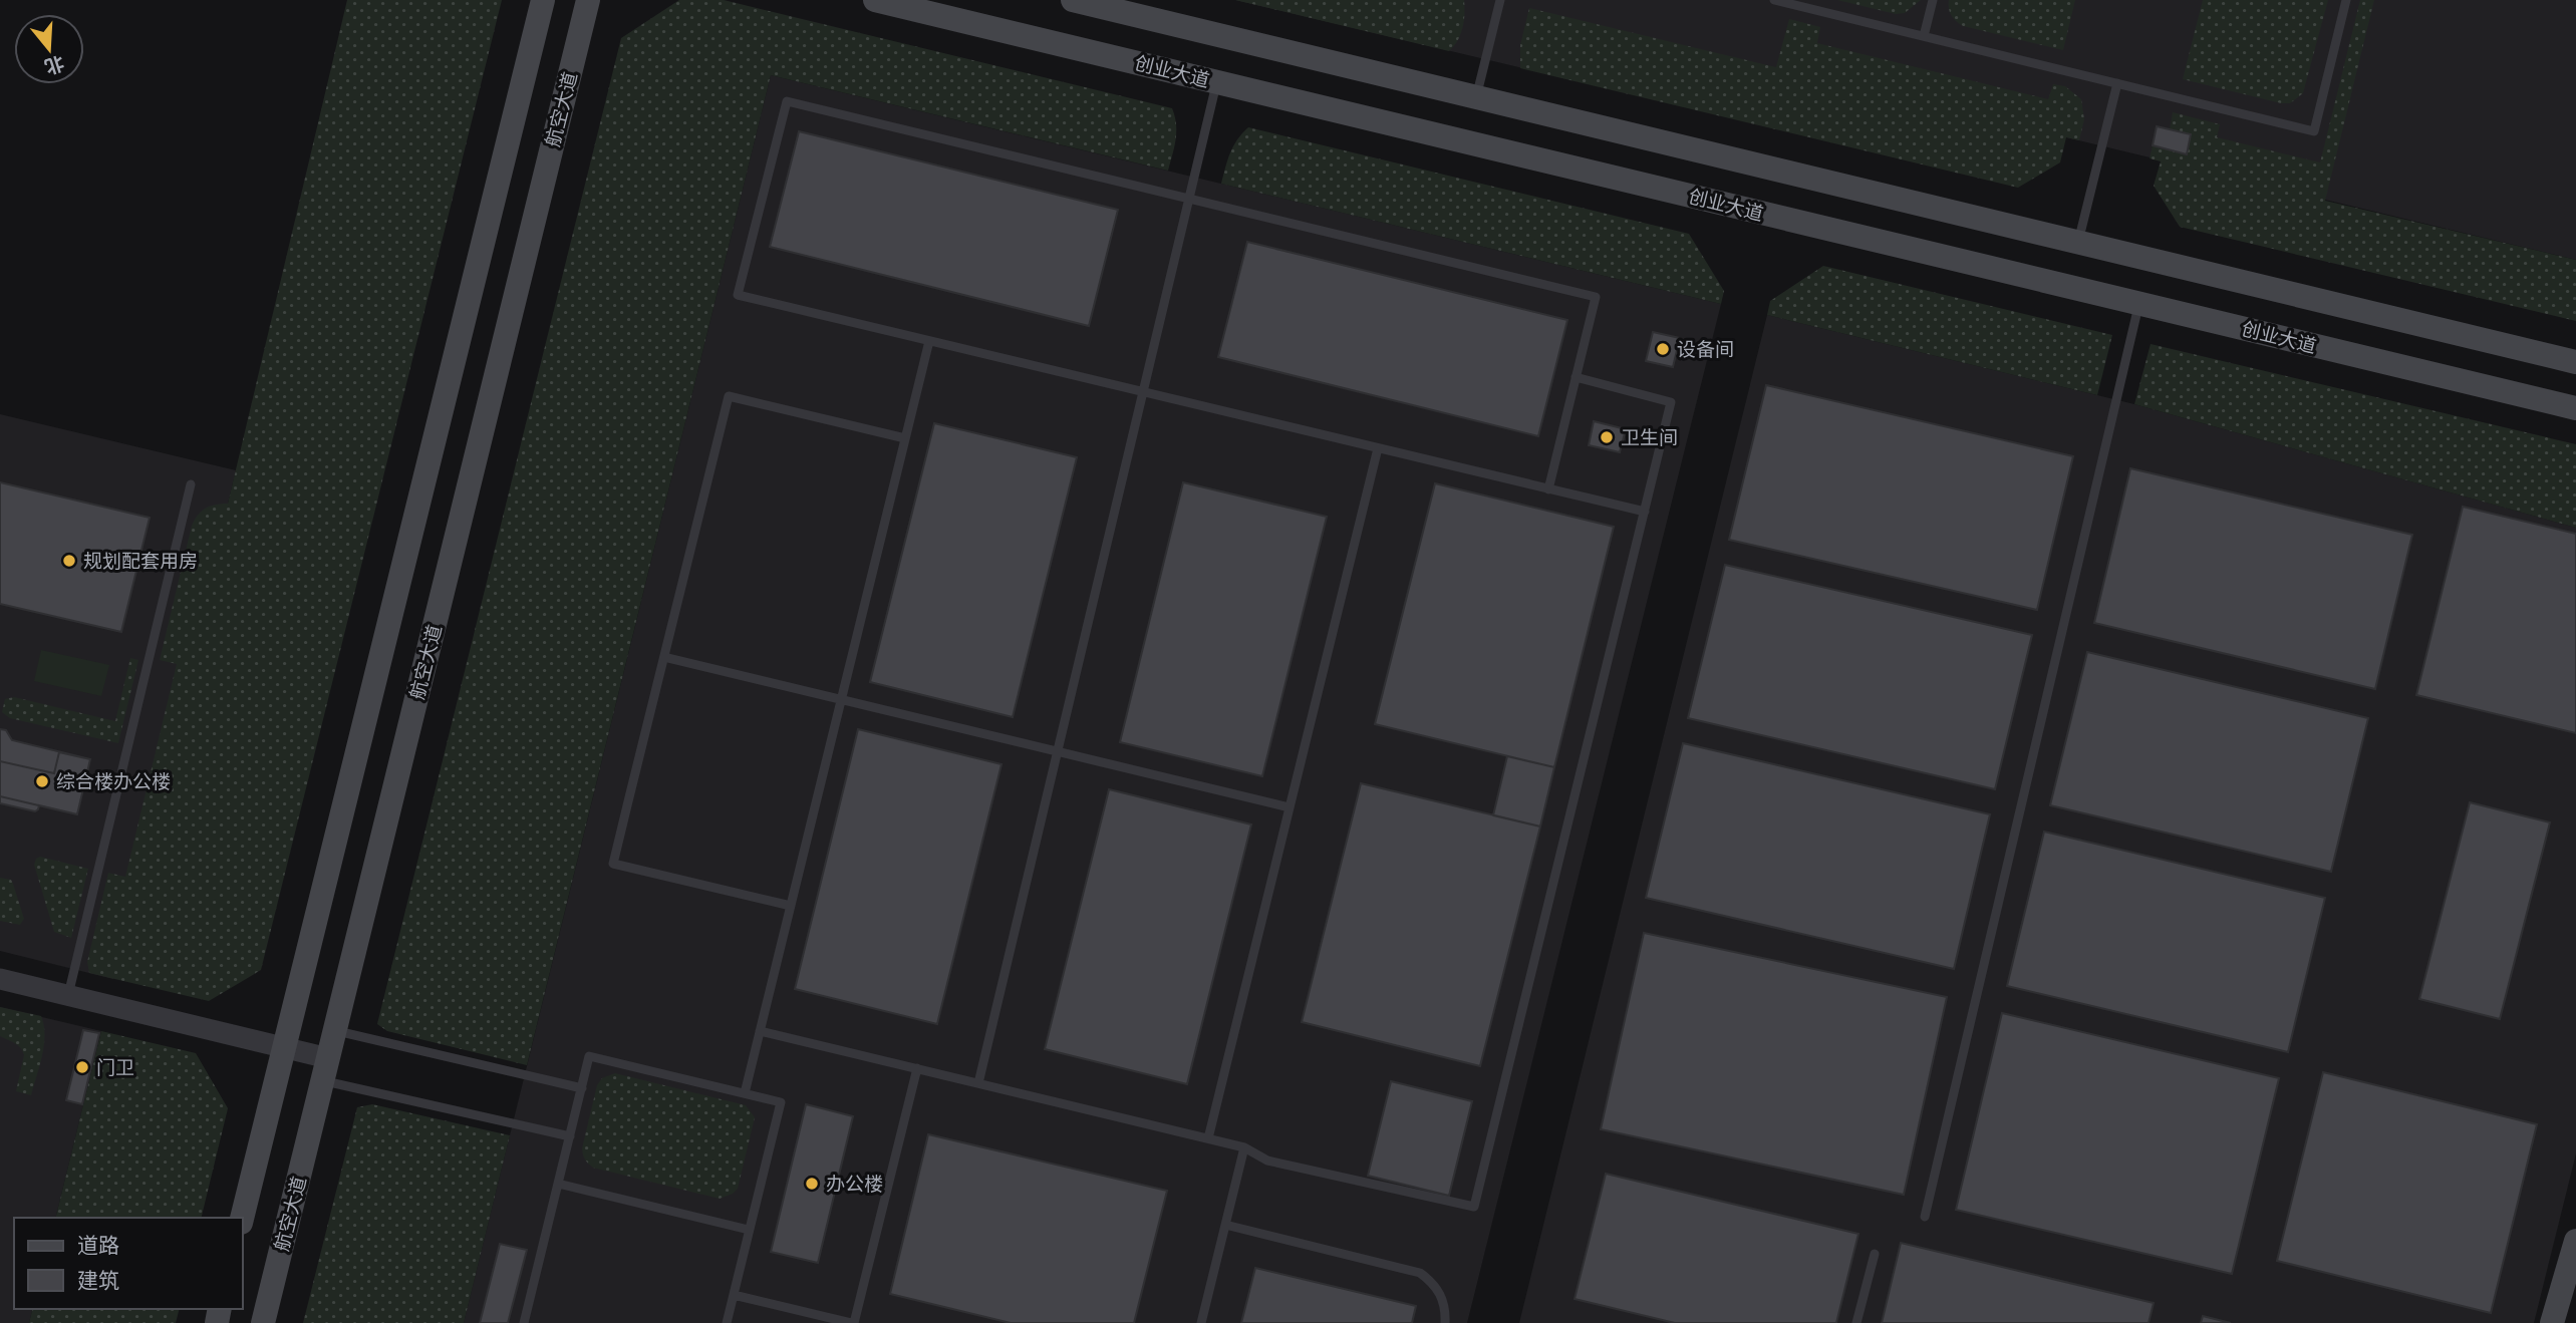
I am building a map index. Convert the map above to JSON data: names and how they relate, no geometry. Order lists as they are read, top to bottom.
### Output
{
  "streets": {
    "main road": ["创业大道", "航空大道"]
  },
  "places": [
    "设备间",
    "卫生间",
    "规划配套用房",
    "综合楼办公楼",
    "门卫",
    "办公楼"
  ],
  "legend": ["道路", "建筑"],
  "north": "bottom"
}
